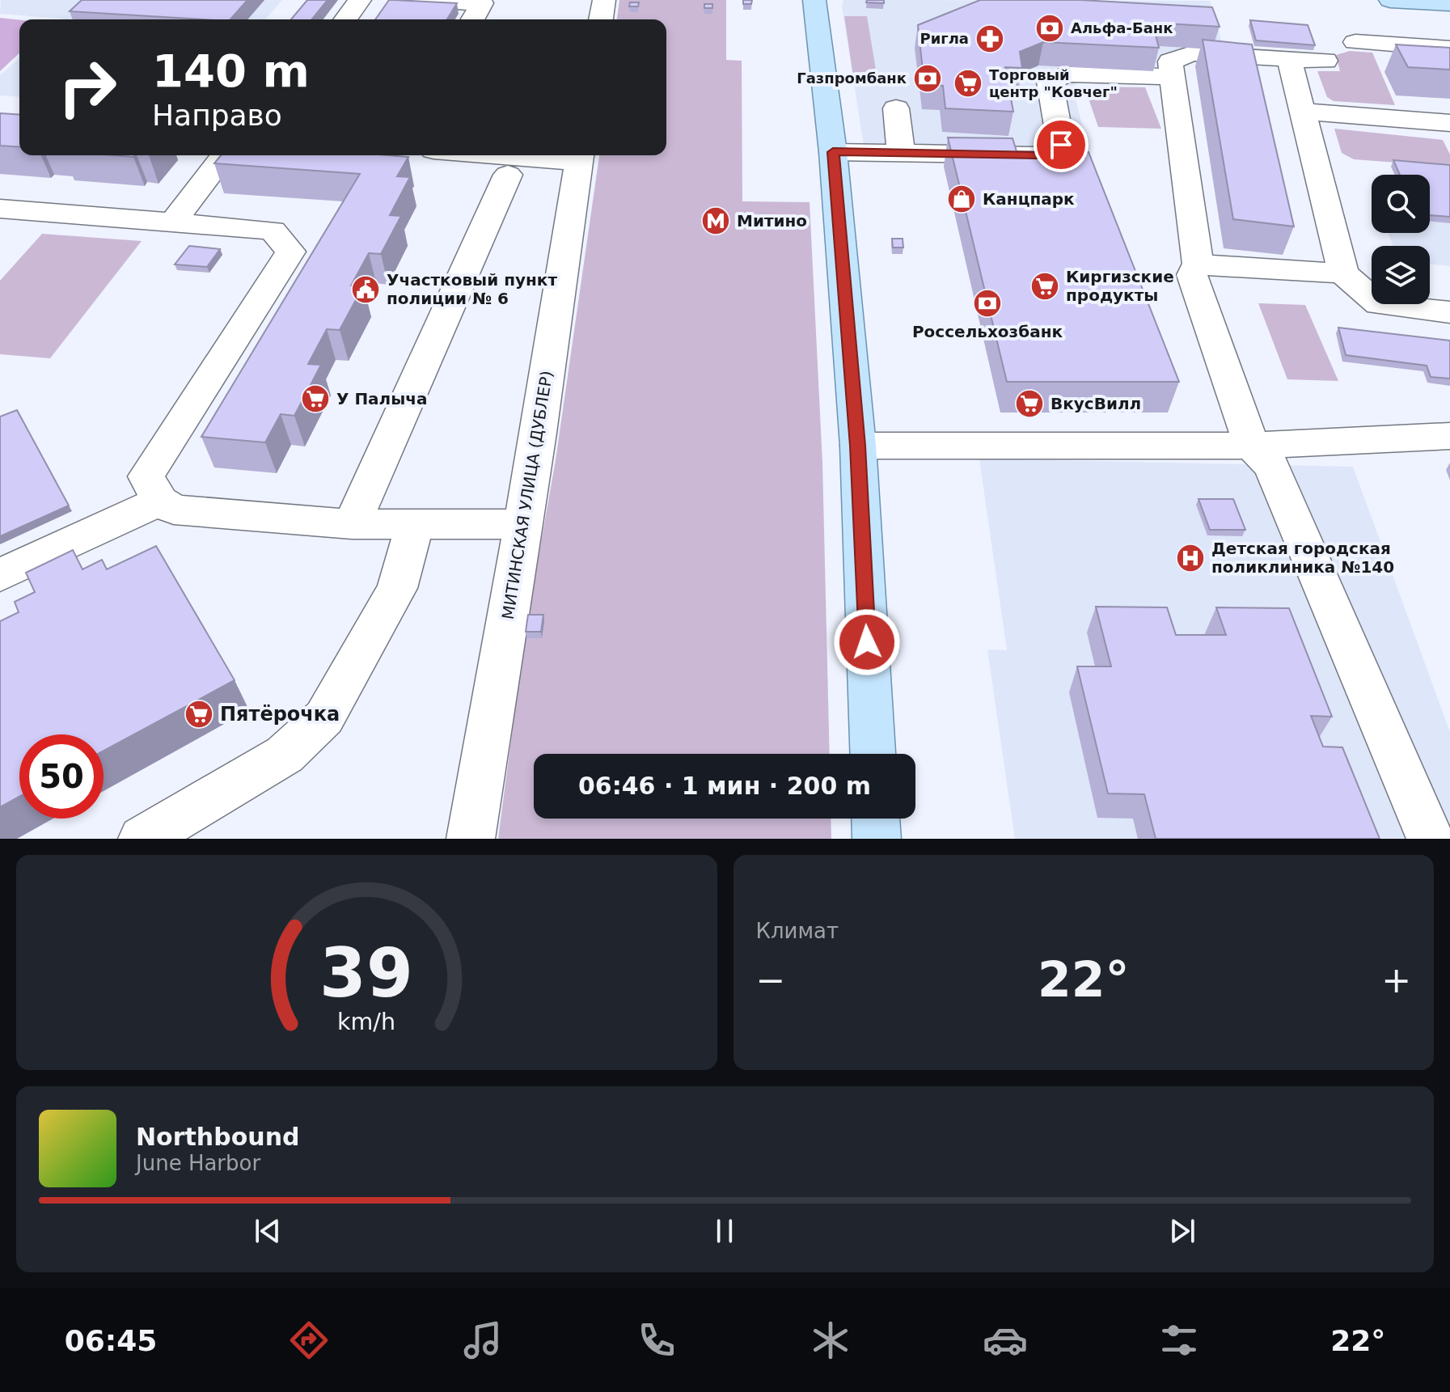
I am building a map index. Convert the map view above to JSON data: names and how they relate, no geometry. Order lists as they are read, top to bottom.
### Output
{
  "streets": {
    "street": ["МИТИНСКАЯ УЛИЦА (ДУБЛЕР)"]
  },
  "places": {
    "bank": ["Альфа-Банк", "Газпромбанк", "Россельхозбанк"],
    "pharmacy": ["Ригла"],
    "supermarket": [
      "Торговый центр \"Ковчег\"",
      "Киргизские продукты",
      "У Палыча",
      "ВкусВилл",
      "Пятёрочка"
    ],
    "shop": ["Канцпарк"],
    "metro station": ["Митино"],
    "public building": ["Участковый пункт полиции № 6"],
    "hospital": ["Детская городская поликлиника №140"]
  },
  "page": {
    "turn": ["140 m", "Направо"],
    "limit": "50",
    "trip": "06:46 · 1 мин · 200 m",
    "tile": "Климат",
    "heat": ["−", "22°", "+"],
    "song": ["Northbound", "June Harbor"],
    "tabs": ["06:45", "22°"],
    "gauge": ["39", "km/h"]
  }
}
